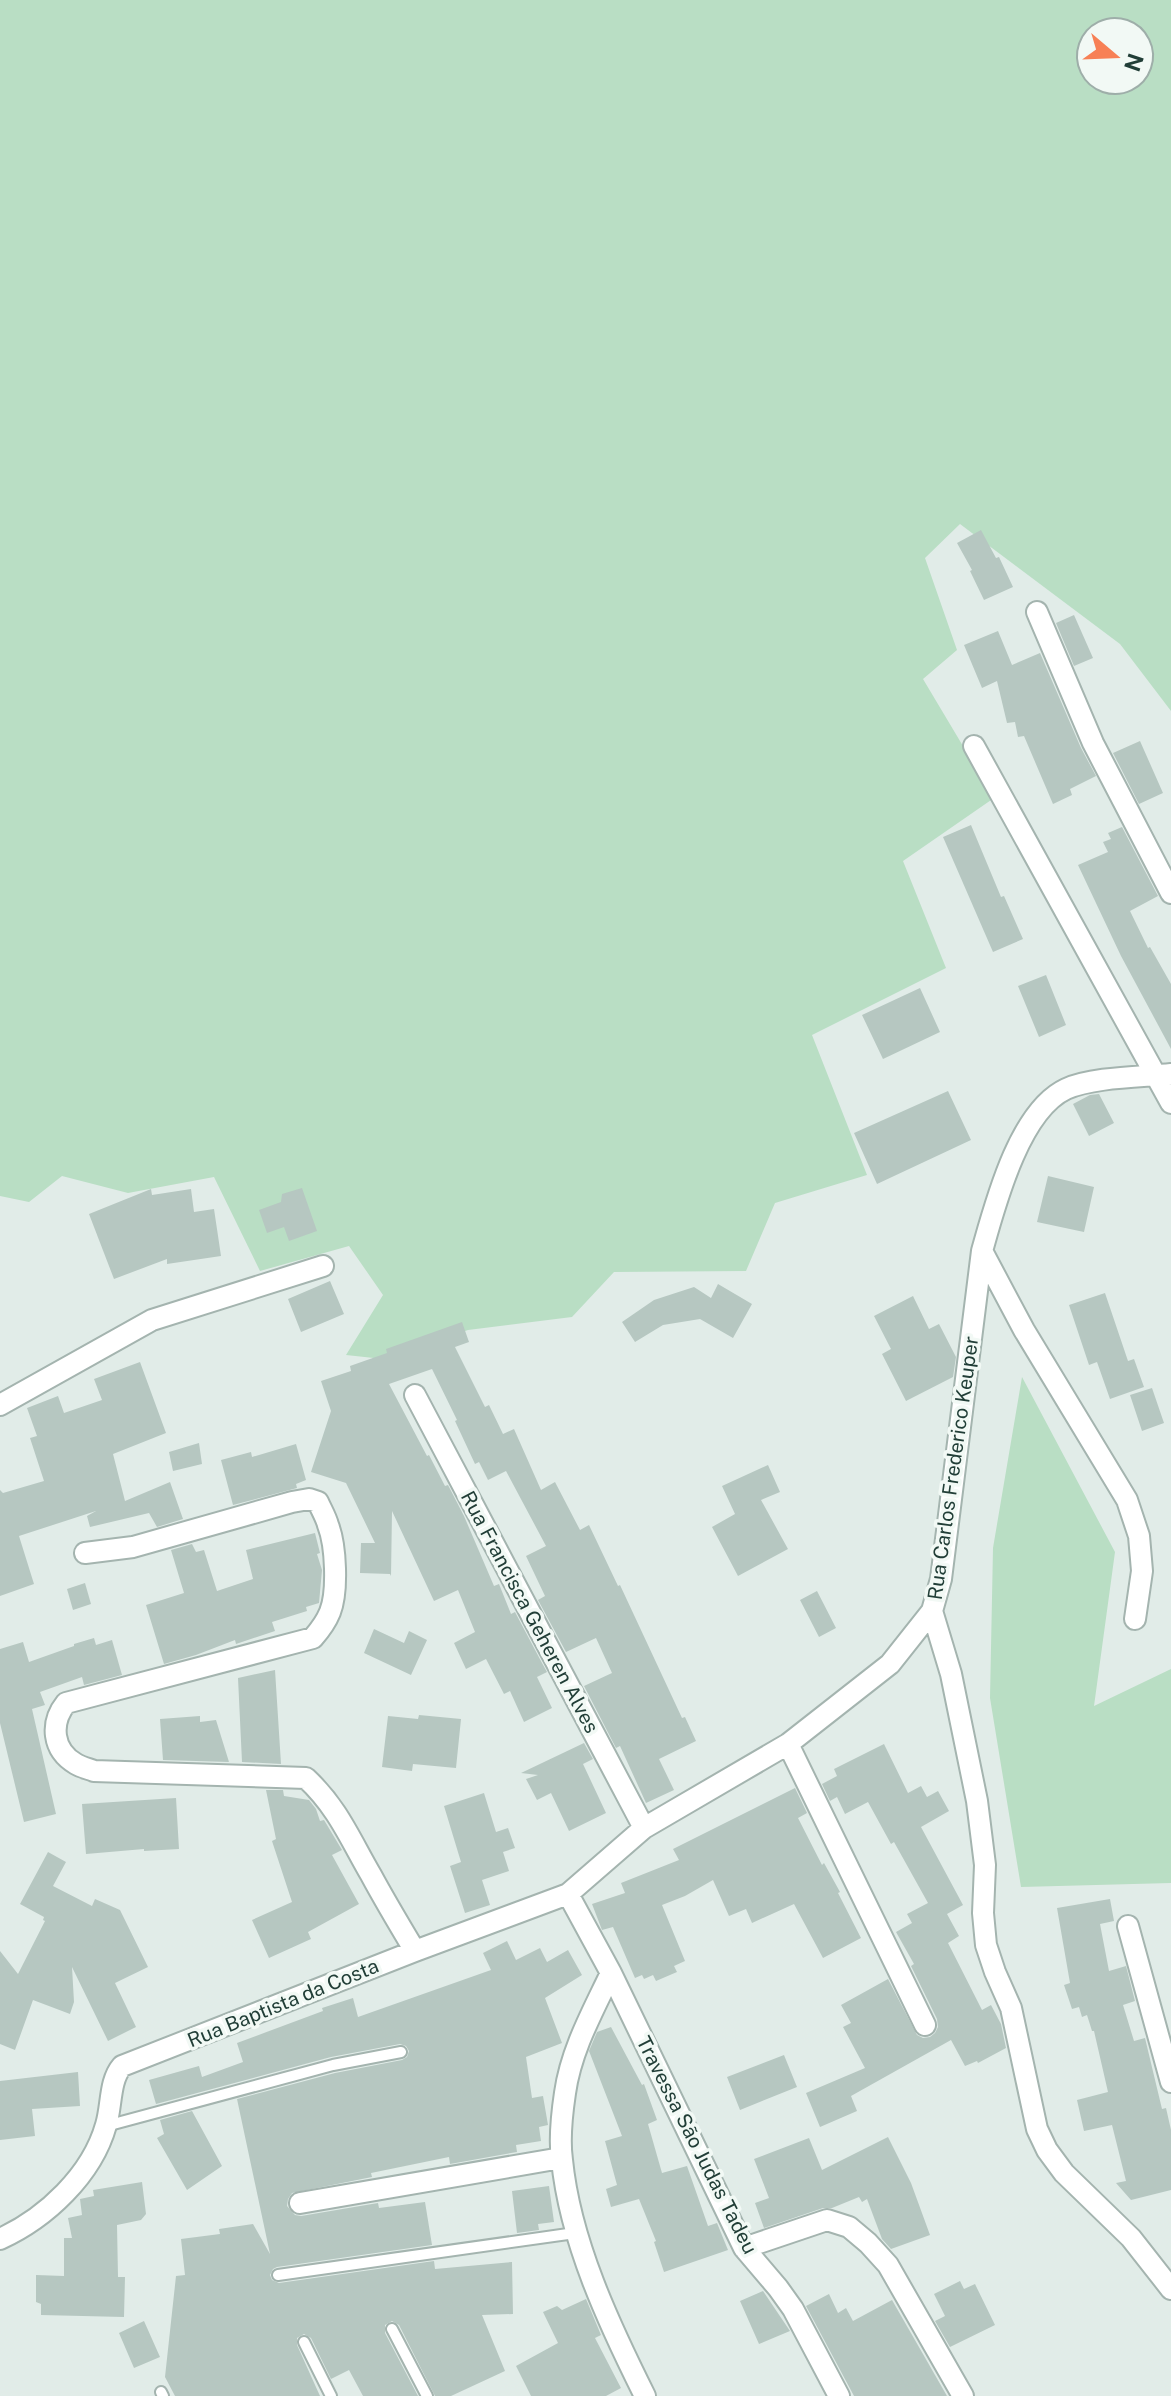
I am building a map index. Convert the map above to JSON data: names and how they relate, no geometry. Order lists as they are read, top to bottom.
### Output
{
  "streets": {
    "street": [
      "Rua Carlos Frederico Keuper",
      "Rua Francisca Geheren Alves",
      "Rua Baptista da Costa",
      "Travessa São Judas Tadeu"
    ]
  },
  "crossings": [
    ["Rua Carlos Frederico Keuper", "Rua Francisca Geheren Alves"],
    ["Rua Carlos Frederico Keuper", "Rua Baptista da Costa"]
  ],
  "north": "right"
}
